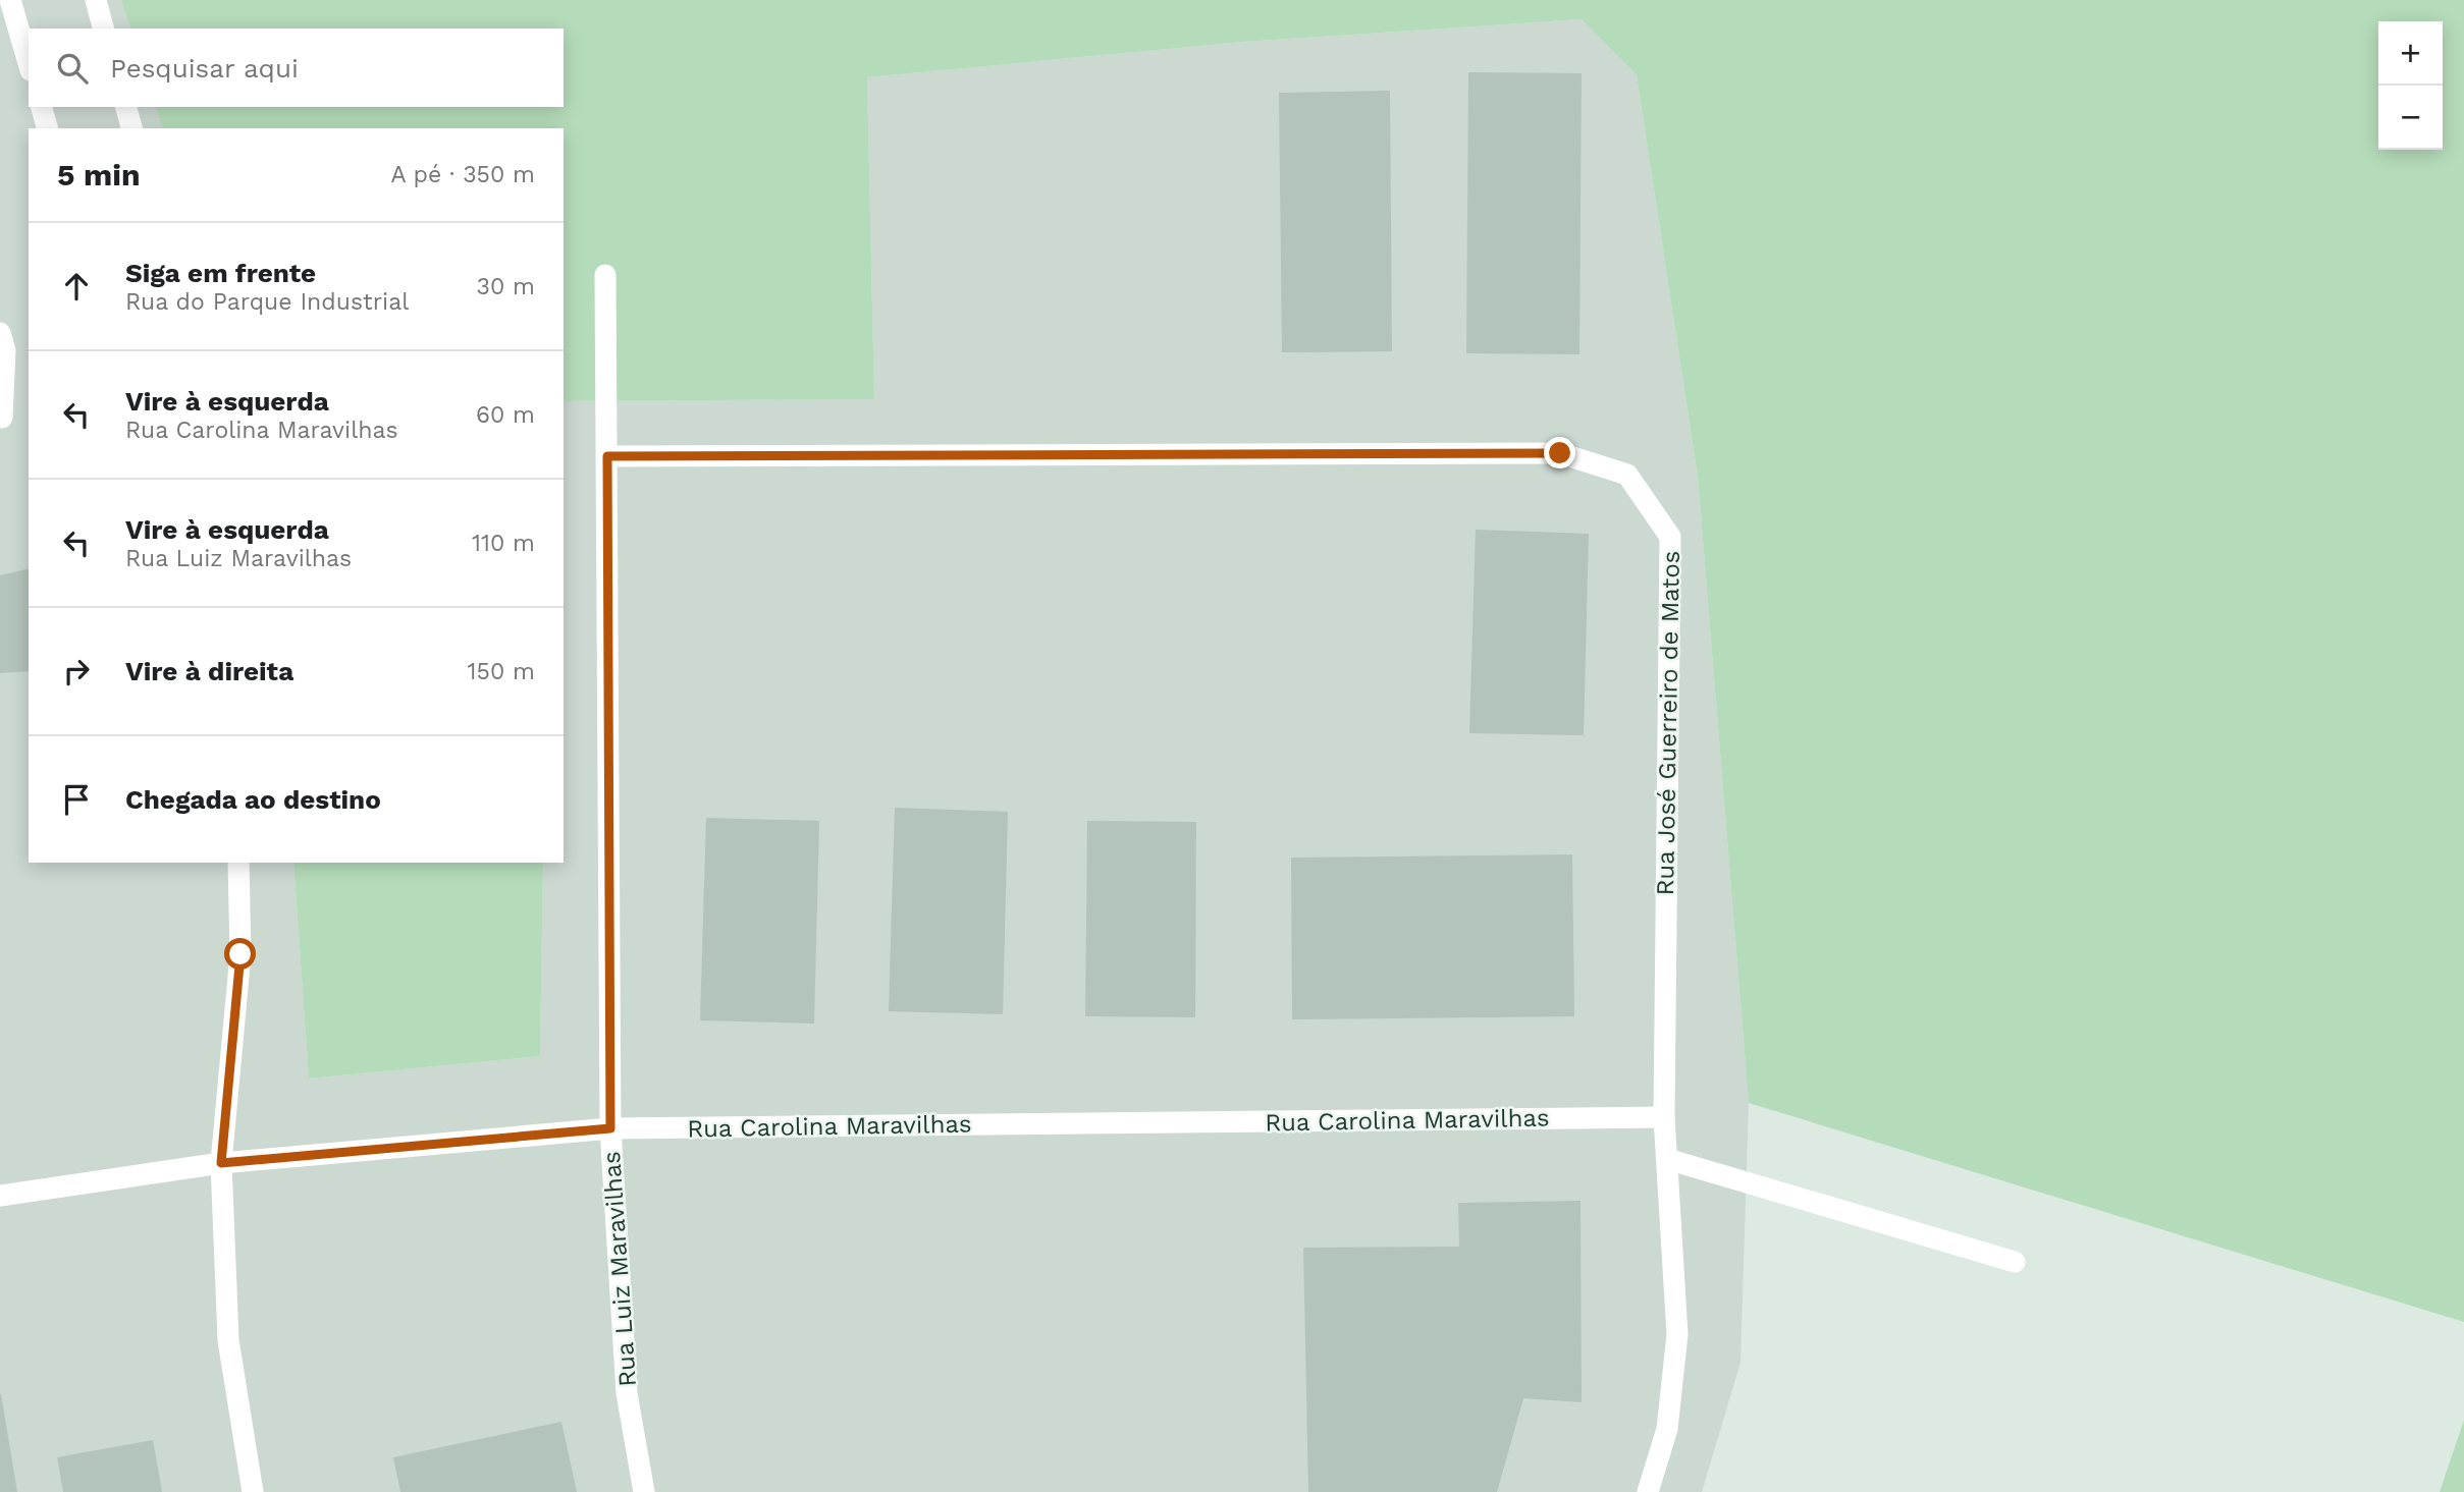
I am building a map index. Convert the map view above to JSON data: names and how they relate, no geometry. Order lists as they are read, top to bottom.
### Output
{
  "streets": {
    "street": ["Rua José Guerreiro de Matos", "Rua Carolina Maravilhas", "Rua Luiz Maravilhas"]
  },
  "crossings": [
    ["Rua José Guerreiro de Matos", "Rua Carolina Maravilhas"],
    ["Rua José Guerreiro de Matos", "Rua Luiz Maravilhas"],
    ["Rua Carolina Maravilhas", "Rua Luiz Maravilhas"]
  ],
  "page": {
    "map_buttons": ["+", "−"],
    "search": "Pesquisar aqui",
    "heading": ["5 min", "A pé · 350 m"],
    "list": [
      ["Siga em frente", "Rua do Parque Industrial", "30 m"],
      ["Vire à esquerda", "Rua Carolina Maravilhas", "60 m"],
      ["Vire à esquerda", "Rua Luiz Maravilhas", "110 m"],
      ["Vire à direita", "150 m"],
      "Chegada ao destino"
    ]
  }
}
